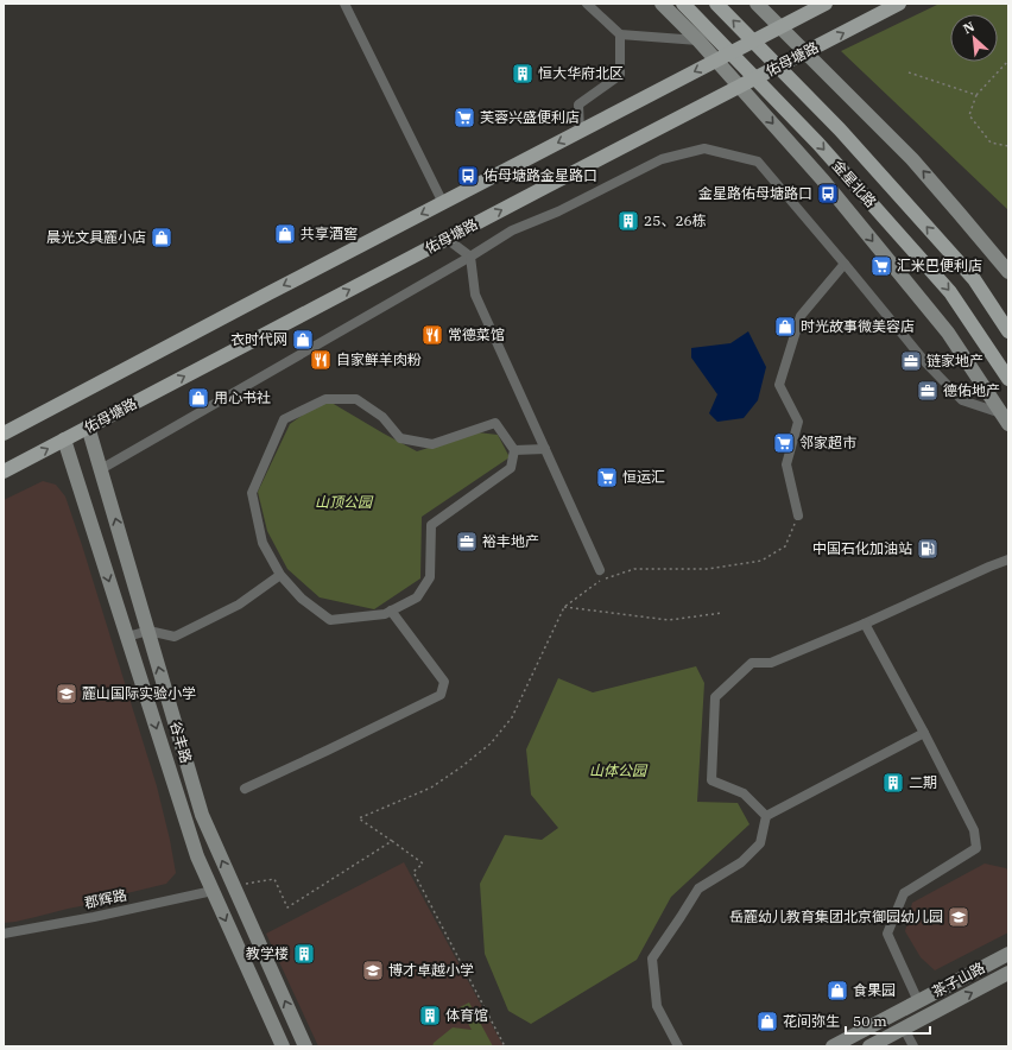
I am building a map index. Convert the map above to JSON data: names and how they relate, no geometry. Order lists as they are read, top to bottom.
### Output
{
  "streets": {
    "main road": ["佑母塘路", "金星北路"],
    "street": ["谷丰路", "郡辉路", "茶子山路"]
  },
  "crossings": [
    ["佑母塘路", "金星北路"],
    ["佑母塘路", "谷丰路"],
    ["谷丰路", "郡辉路"]
  ],
  "parks": ["山顶公园", "山体公园"],
  "places": {
    "building": [
      "恒大华府北区",
      "25、26栋",
      "二期",
      "教学楼",
      "体育馆"
    ],
    "supermarket": [
      "芙蓉兴盛便利店",
      "汇米巴便利店",
      "邻家超市",
      "恒运汇"
    ],
    "bus stop": ["佑母塘路金星路口", "金星路佑母塘路口"],
    "shop": [
      "共享酒窖",
      "晨光文具麓小店",
      "时光故事微美容店",
      "衣时代网",
      "用心书社",
      "食果园",
      "花间弥生"
    ],
    "restaurant": ["常德菜馆", "自家鲜羊肉粉"],
    "office": ["链家地产", "德佑地产", "裕丰地产"],
    "fuel station": ["中国石化加油站"],
    "school or university": ["麓山国际实验小学", "岳麓幼儿教育集团北京御园幼儿园", "博才卓越小学"]
  },
  "scale_bar": "50 m",
  "north": "top left"
}
